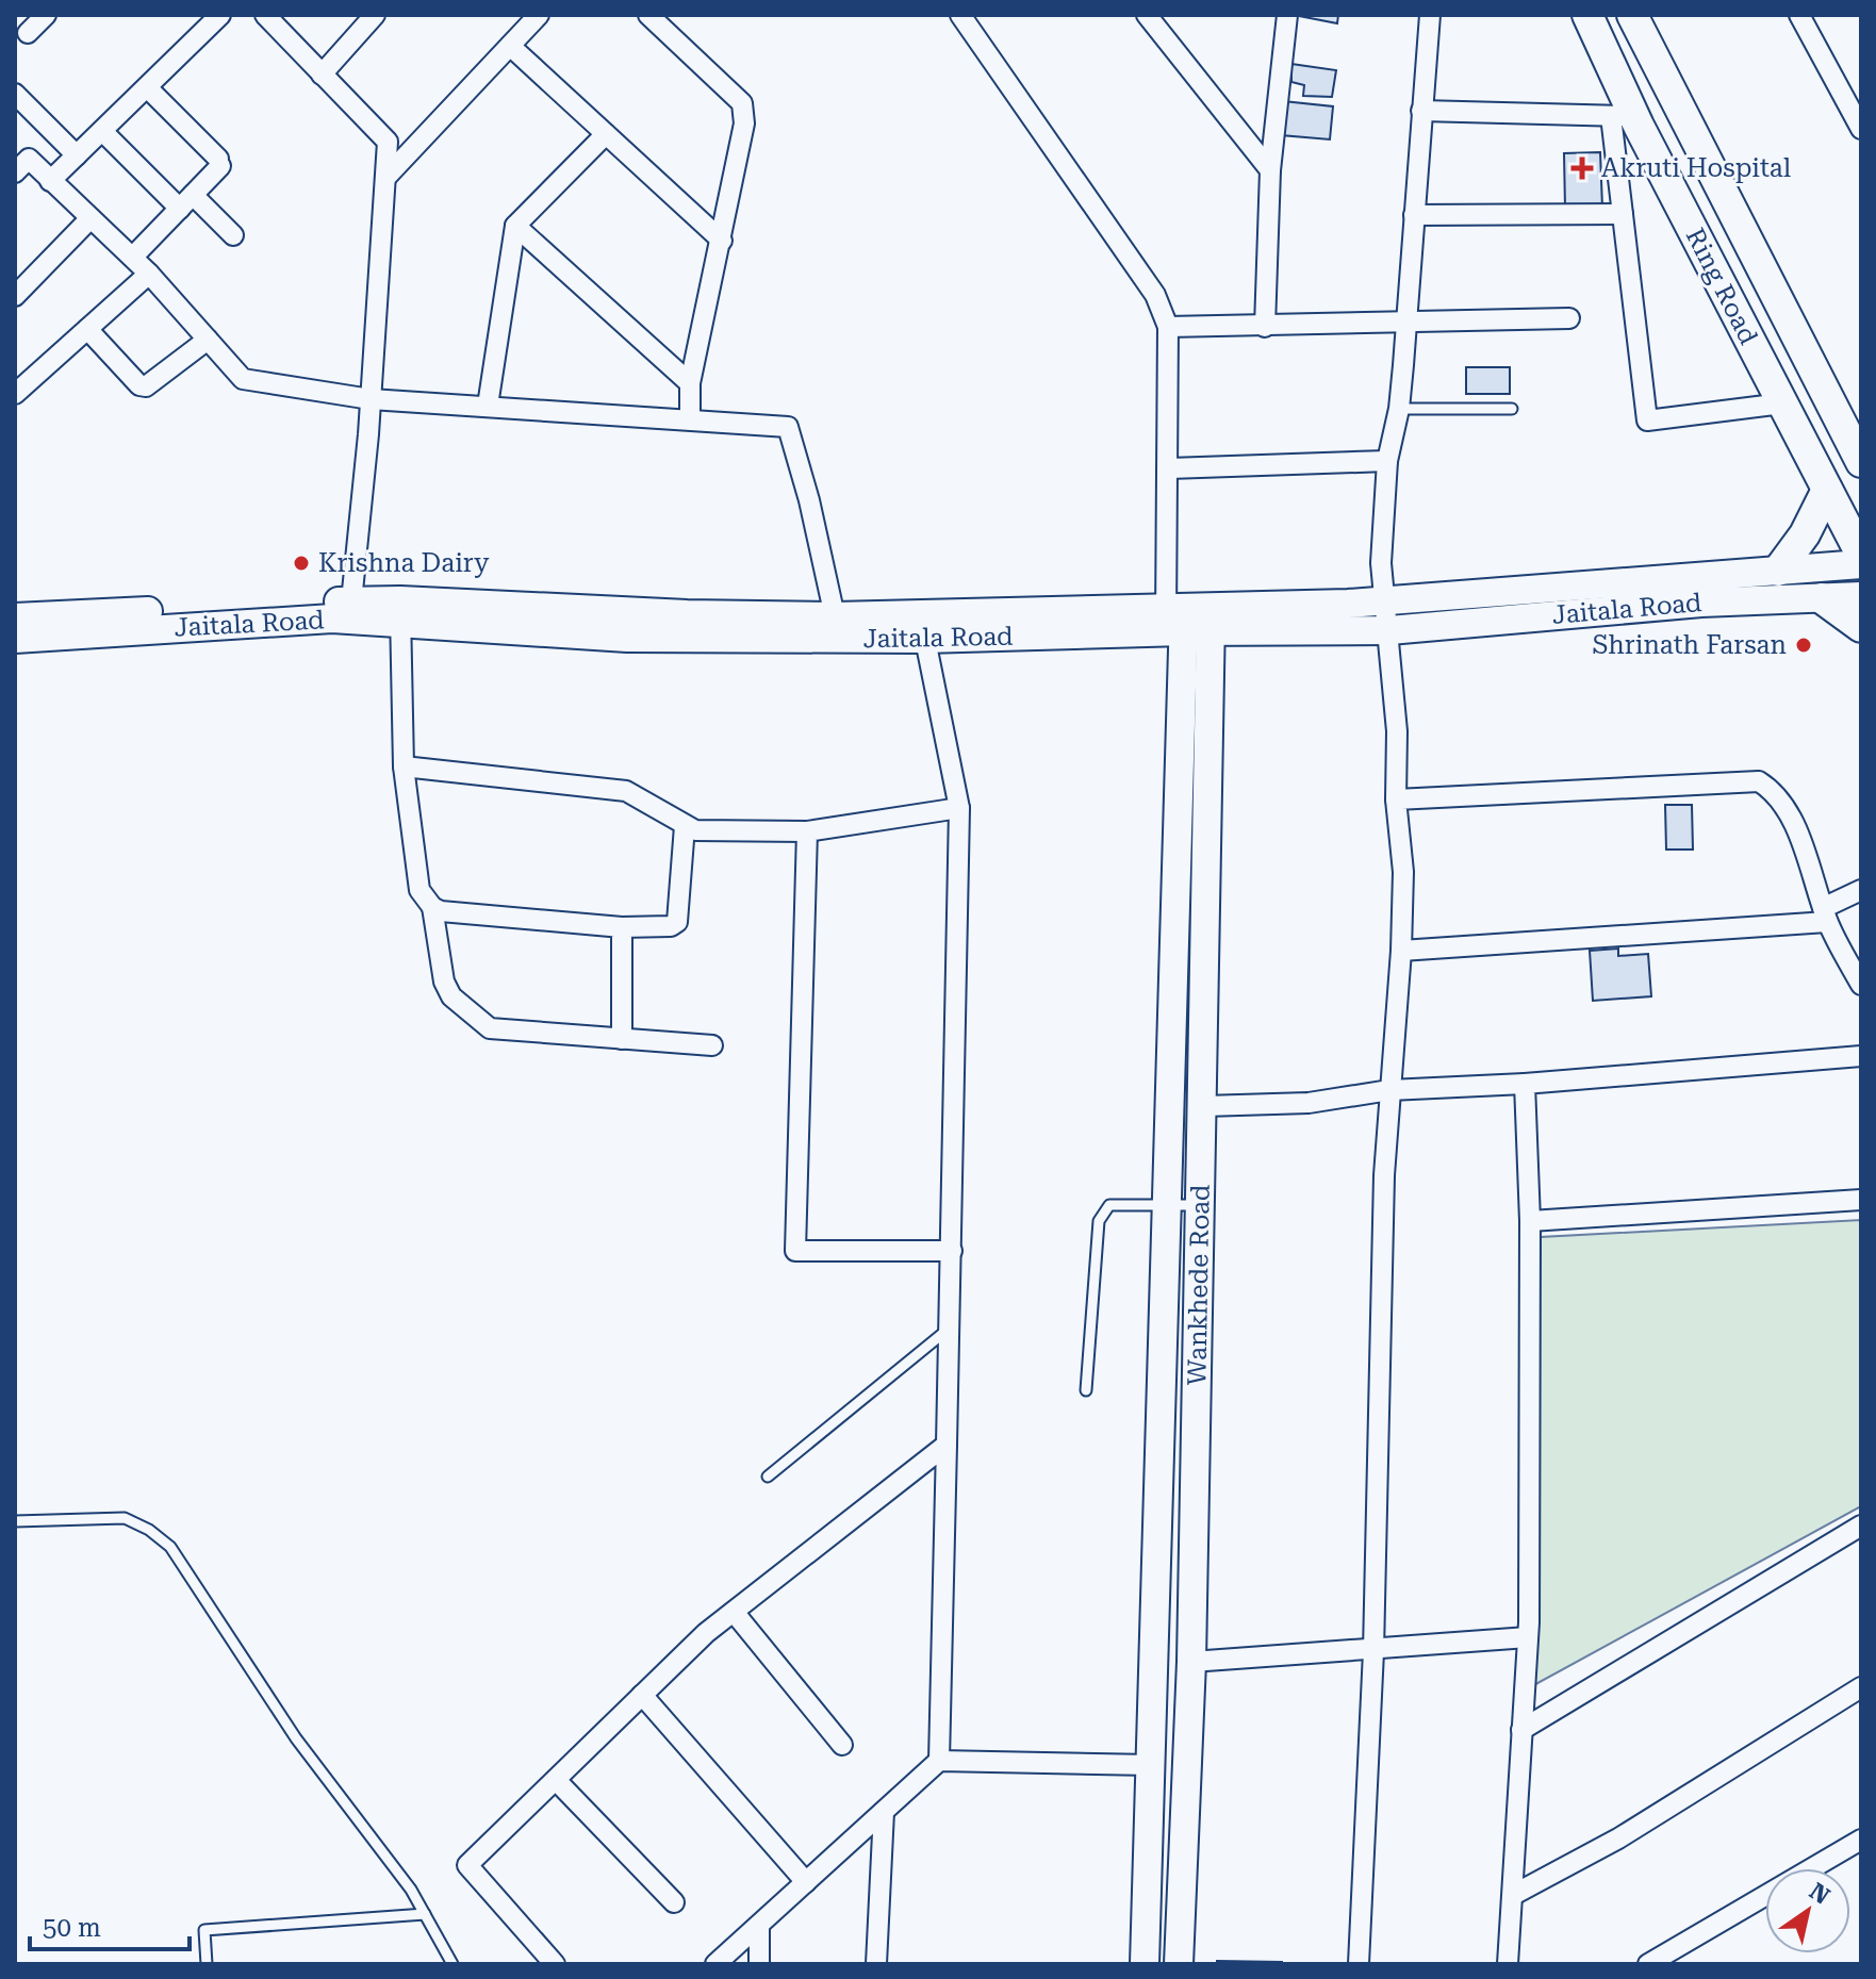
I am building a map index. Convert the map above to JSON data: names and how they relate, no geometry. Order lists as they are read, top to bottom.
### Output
{
  "streets": {
    "main road": ["Ring Road", "Jaitala Road", "Wankhede Road"]
  },
  "crossings": [
    ["Jaitala Road", "Wankhede Road"]
  ],
  "places": {
    "health": ["Akruti Hospital"],
    "other": ["Krishna Dairy", "Shrinath Farsan"]
  },
  "scale_bar": "50 m",
  "north": "top right"
}
